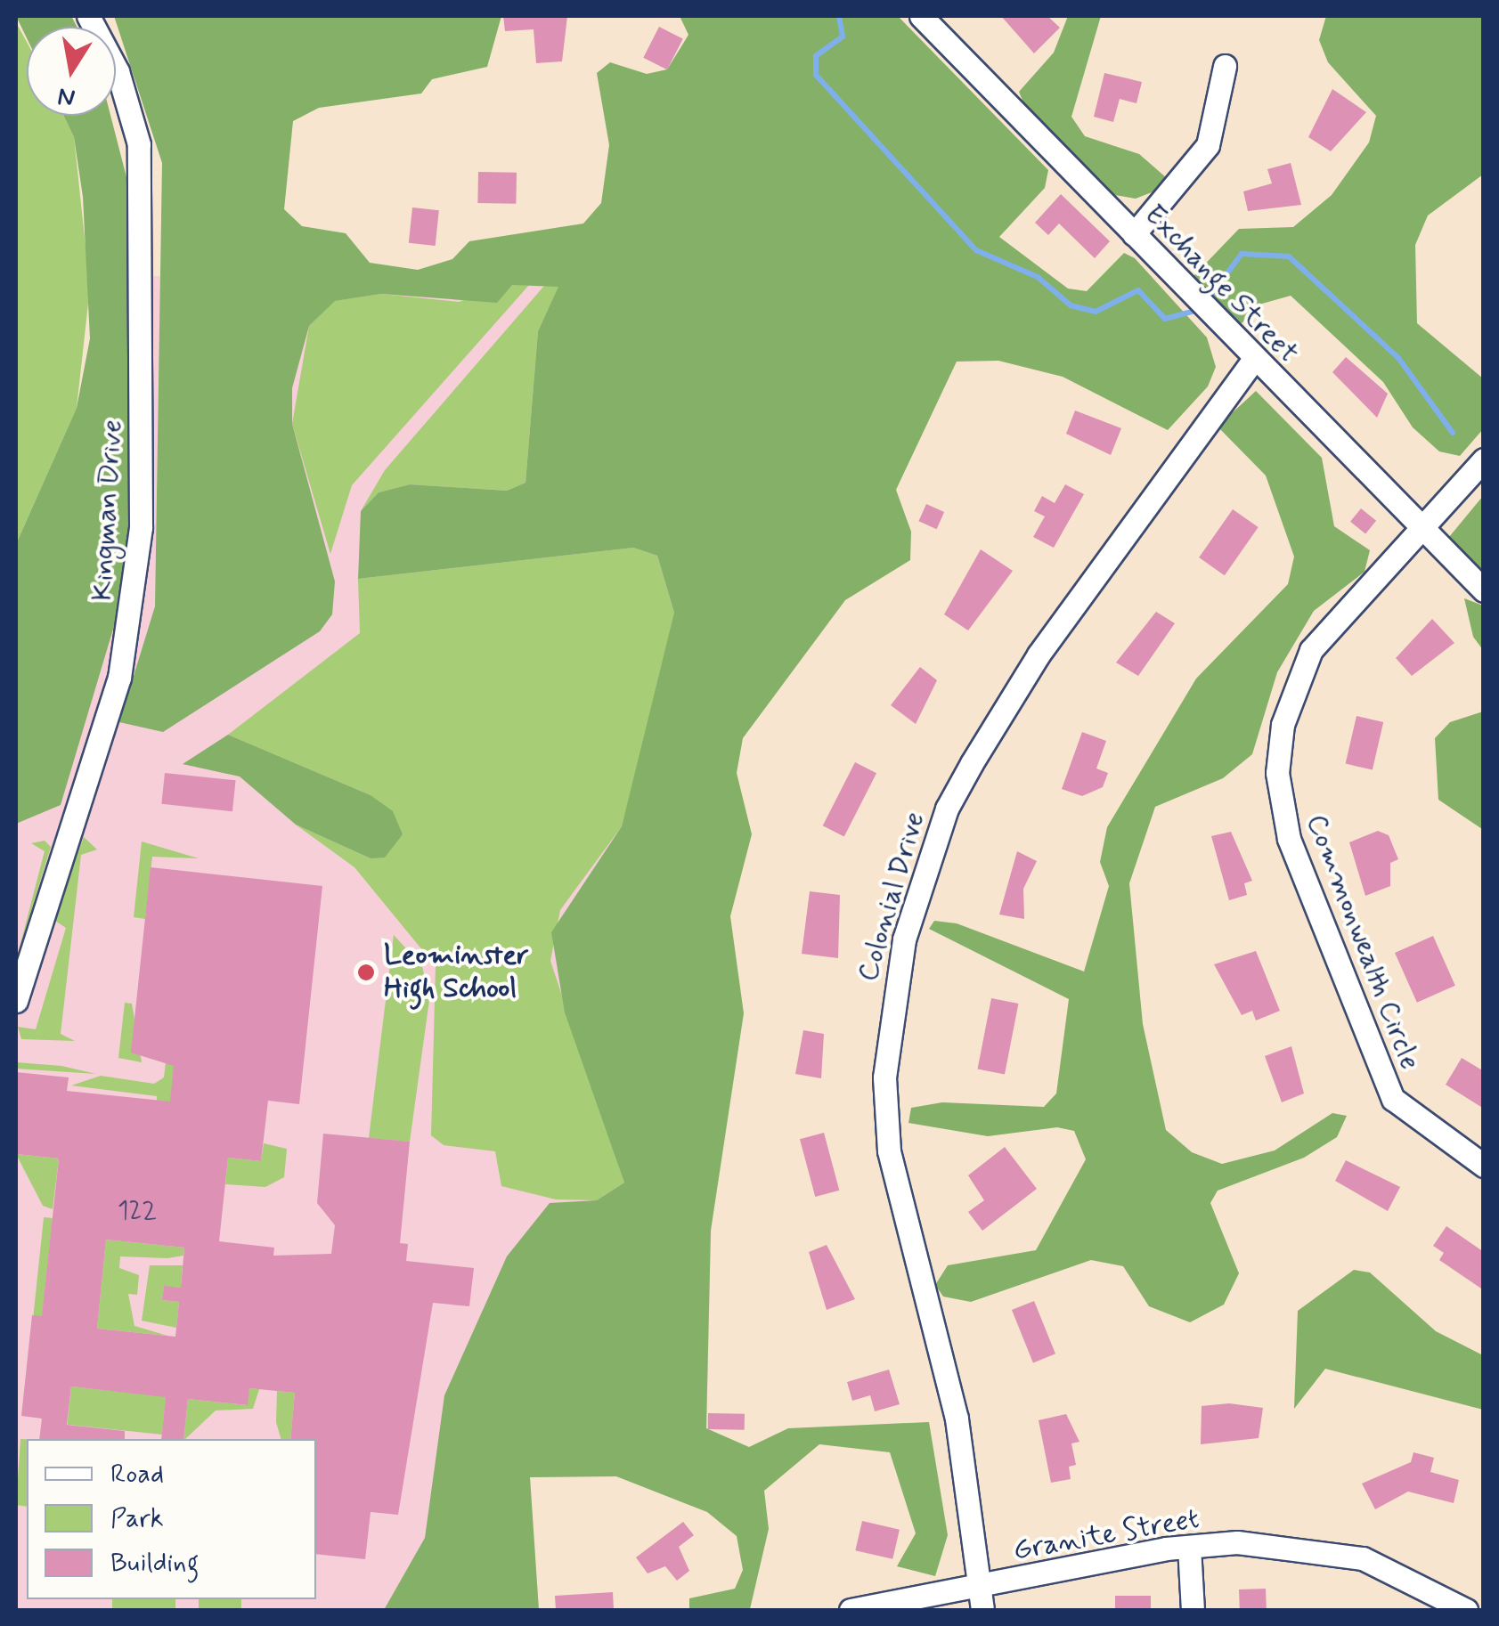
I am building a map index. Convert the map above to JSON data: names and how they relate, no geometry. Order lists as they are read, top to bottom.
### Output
{
  "streets": {
    "street": [
      "Exchange Street",
      "Kingman Drive",
      "Colonial Drive",
      "Commonwealth Circle",
      "Granite Street"
    ]
  },
  "crossings": [
    ["Exchange Street", "Colonial Drive"],
    ["Exchange Street", "Commonwealth Circle"],
    ["Colonial Drive", "Granite Street"]
  ],
  "places": ["Leominster High School"],
  "house_numbers": ["122"],
  "legend": ["Road", "Park", "Building"],
  "north": "bottom"
}
